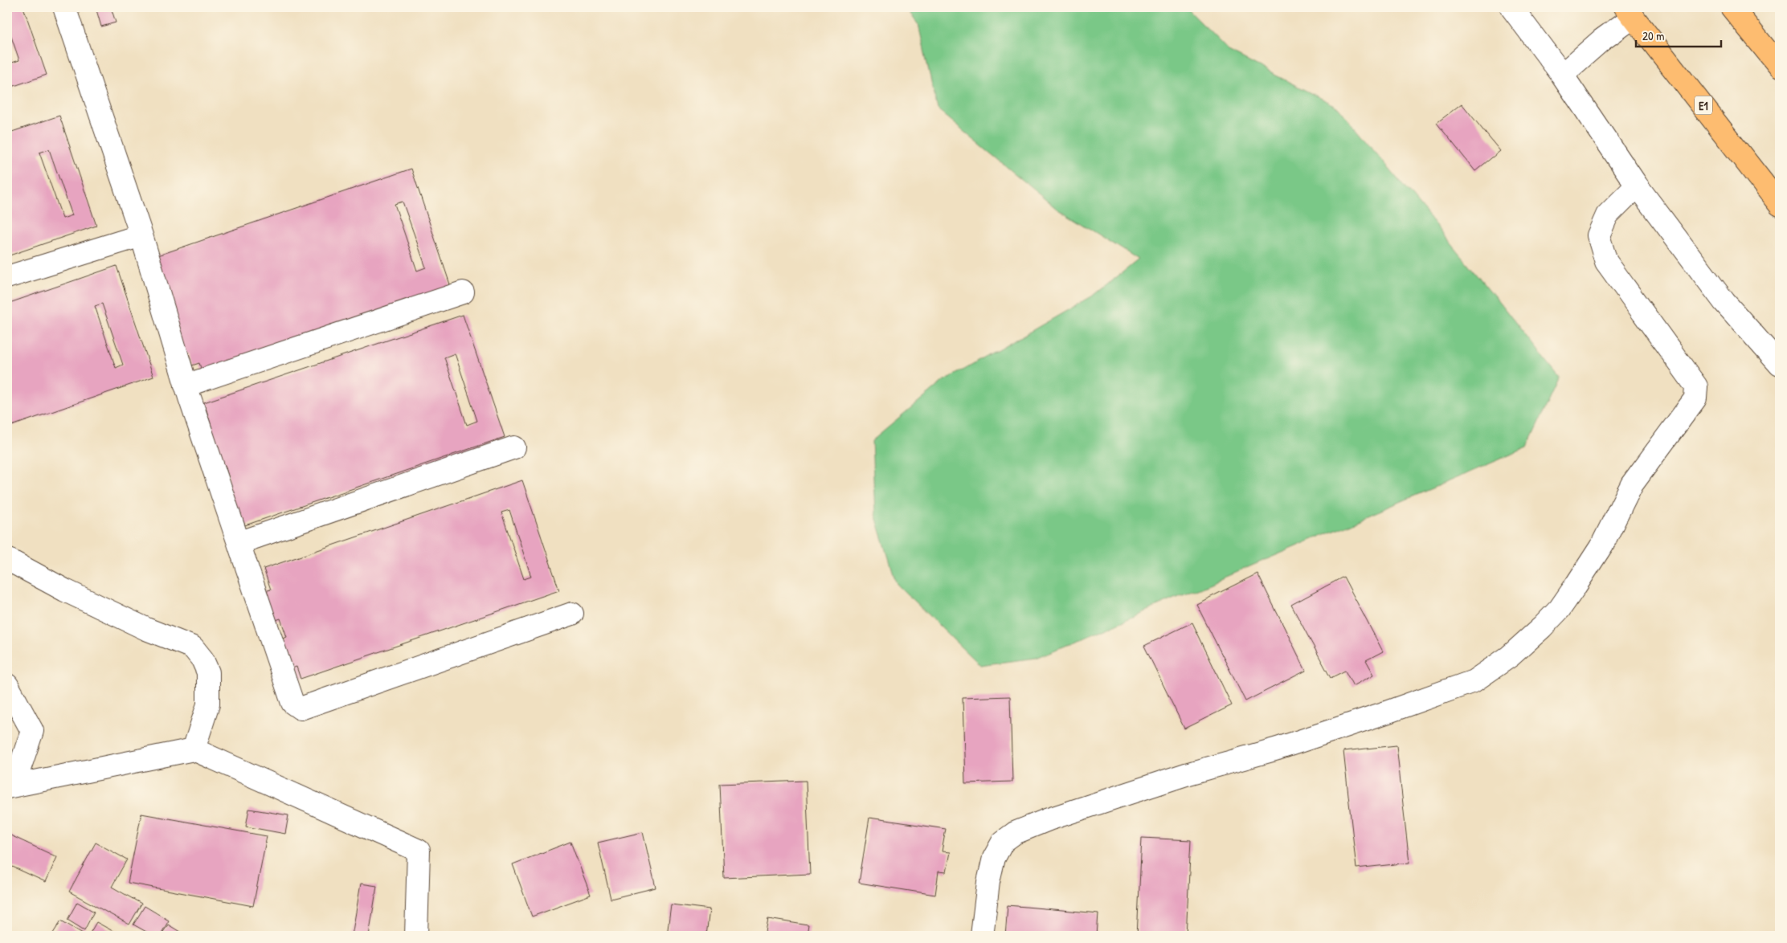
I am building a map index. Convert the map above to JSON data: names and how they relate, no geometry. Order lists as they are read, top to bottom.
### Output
{
  "streets": {
    "highway": ["E1"]
  },
  "scale_bar": "20 m"
}
